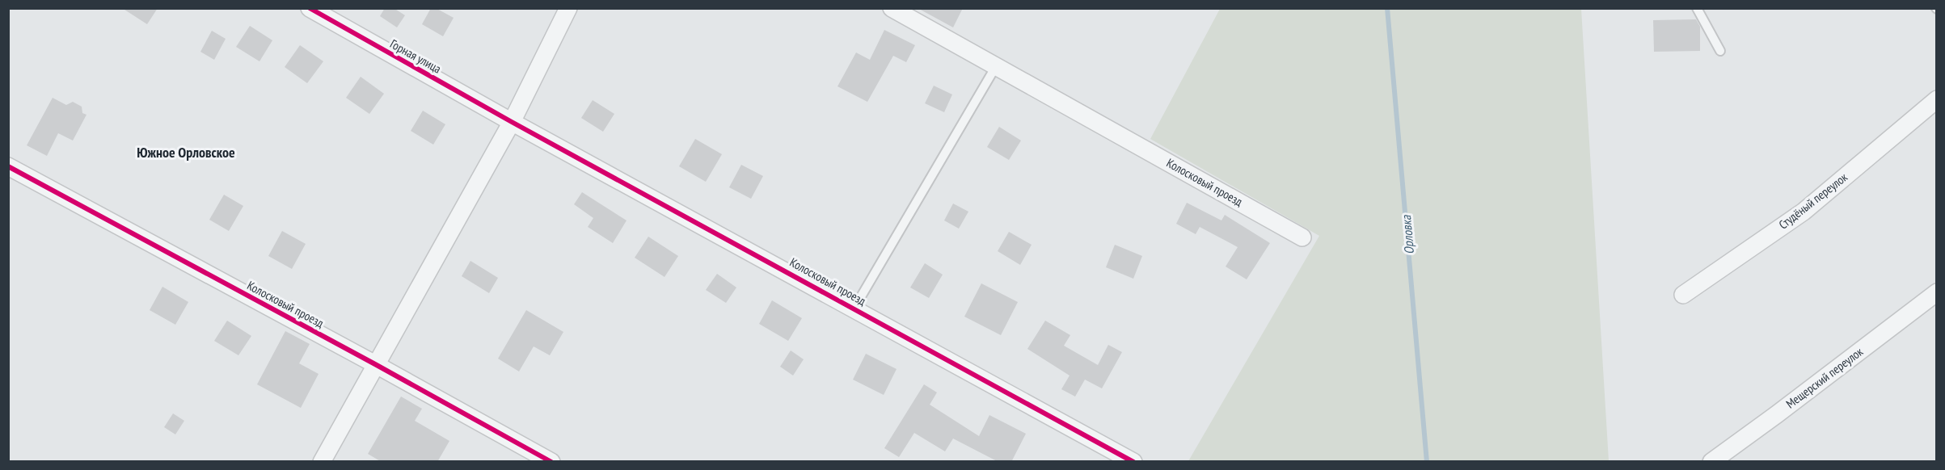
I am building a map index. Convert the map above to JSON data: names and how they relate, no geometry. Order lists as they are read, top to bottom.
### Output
{
  "streets": {
    "street": [
      "Горная улица",
      "Колосковый проезд",
      "Студёный переулок",
      "Мещерский переулок"
    ]
  },
  "crossings": [
    ["Горная улица", "Колосковый проезд"]
  ],
  "districts": ["Южное Орловское"],
  "water": ["Орловка"]
}
